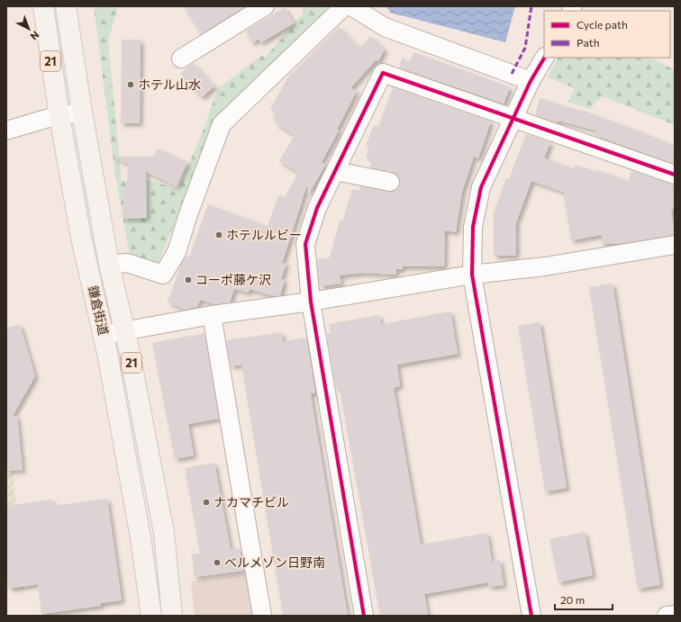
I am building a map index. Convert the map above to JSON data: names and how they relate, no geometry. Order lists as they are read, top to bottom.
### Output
{
  "streets": {
    "main road": ["21", "鎌倉街道"]
  },
  "places": [
    "ホテル山水",
    "ホテルルビー",
    "コーポ藤ケ沢",
    "ナカマチビル",
    "ベルメゾン日野南"
  ],
  "legend": ["Cycle path", "Path"],
  "scale_bar": "20 m",
  "north": "bottom right"
}
